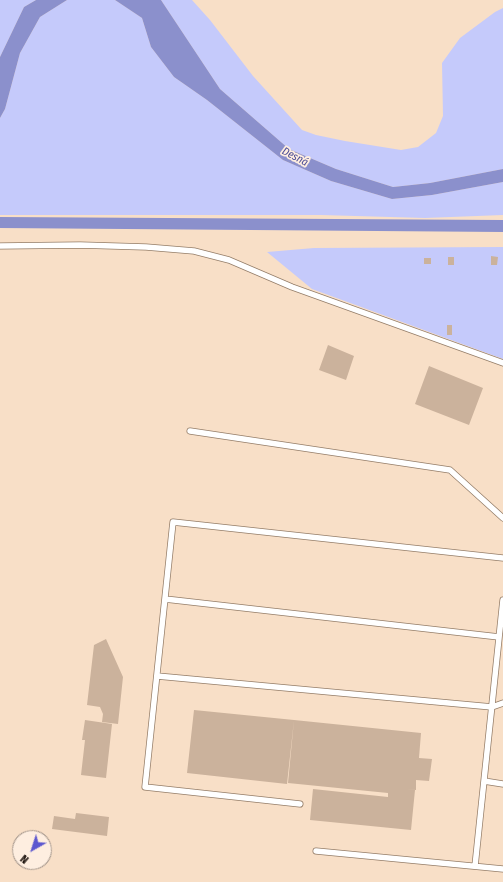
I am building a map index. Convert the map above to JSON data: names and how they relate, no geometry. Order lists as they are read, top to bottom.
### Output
{
  "water": ["Desná"],
  "north": "bottom left"
}
